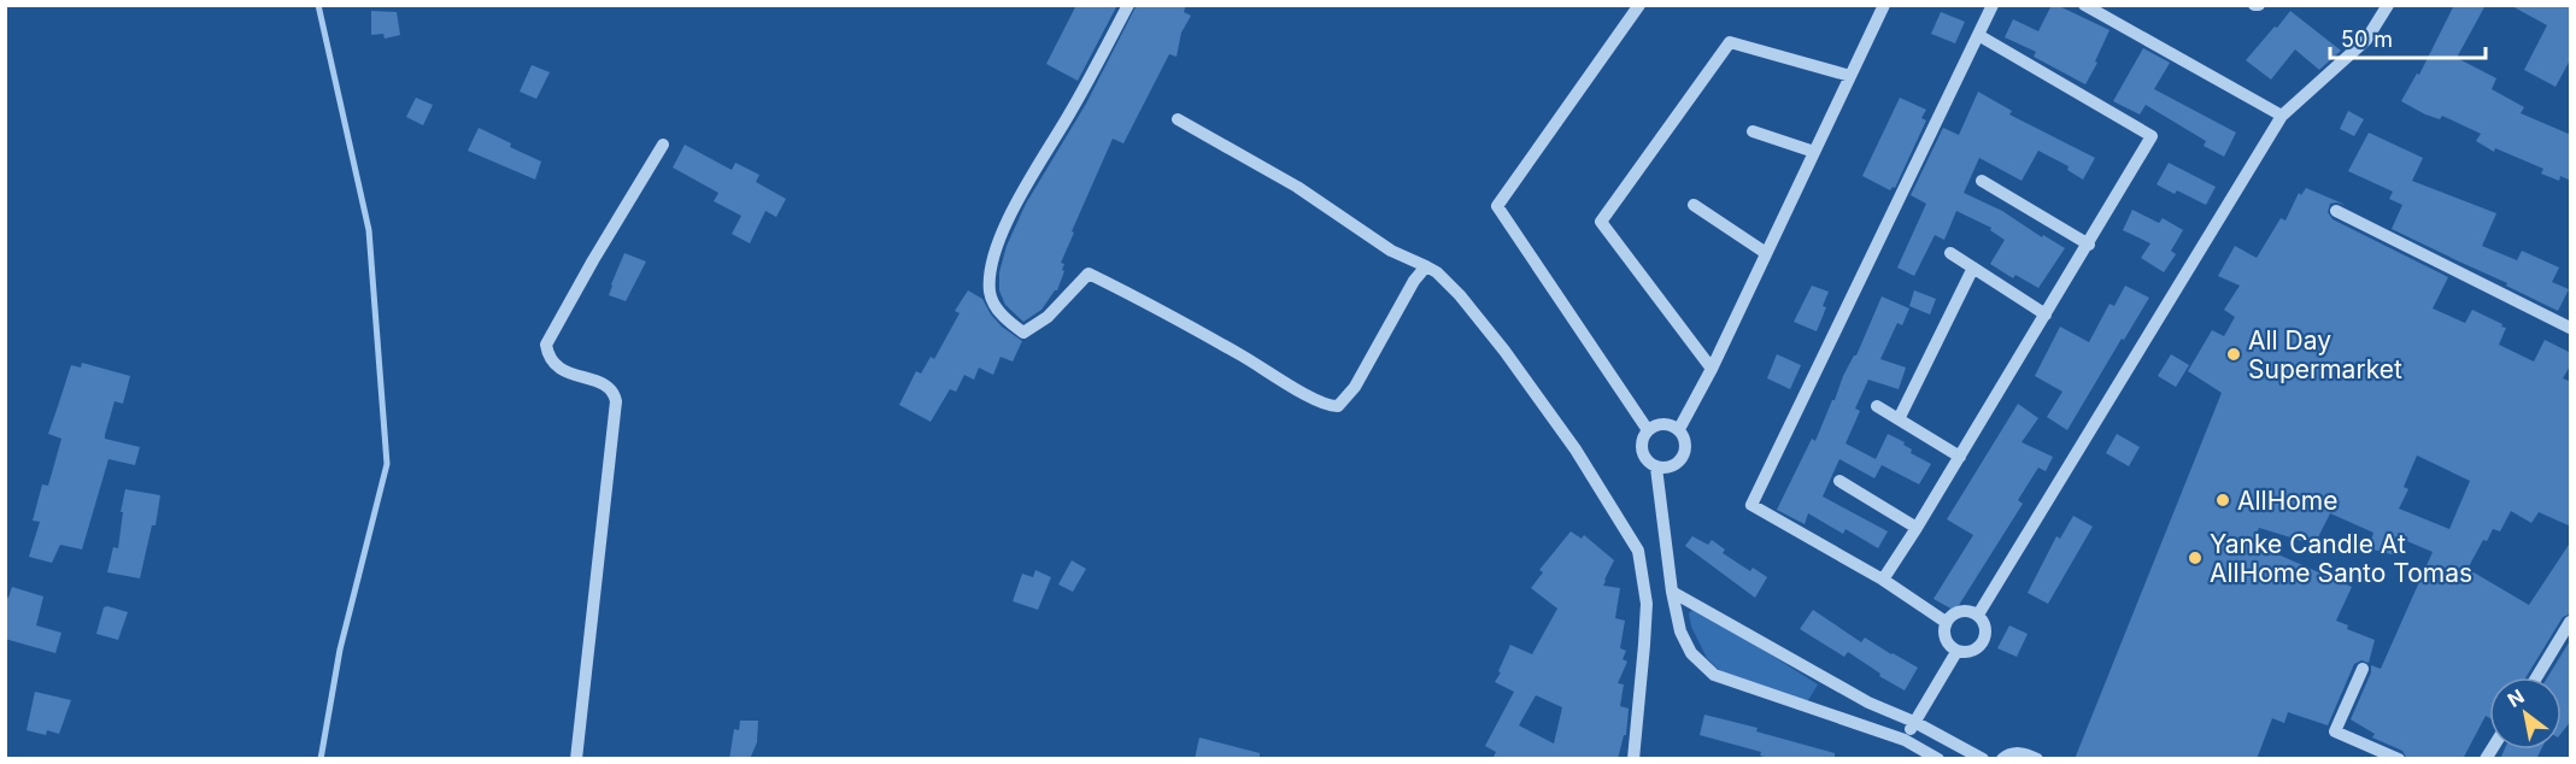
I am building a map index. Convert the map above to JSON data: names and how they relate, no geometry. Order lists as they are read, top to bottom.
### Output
{
  "places": ["All Day Supermarket", "AllHome", "Yanke Candle At AllHome Santo Tomas"],
  "scale_bar": "50 m",
  "north": "top left"
}
